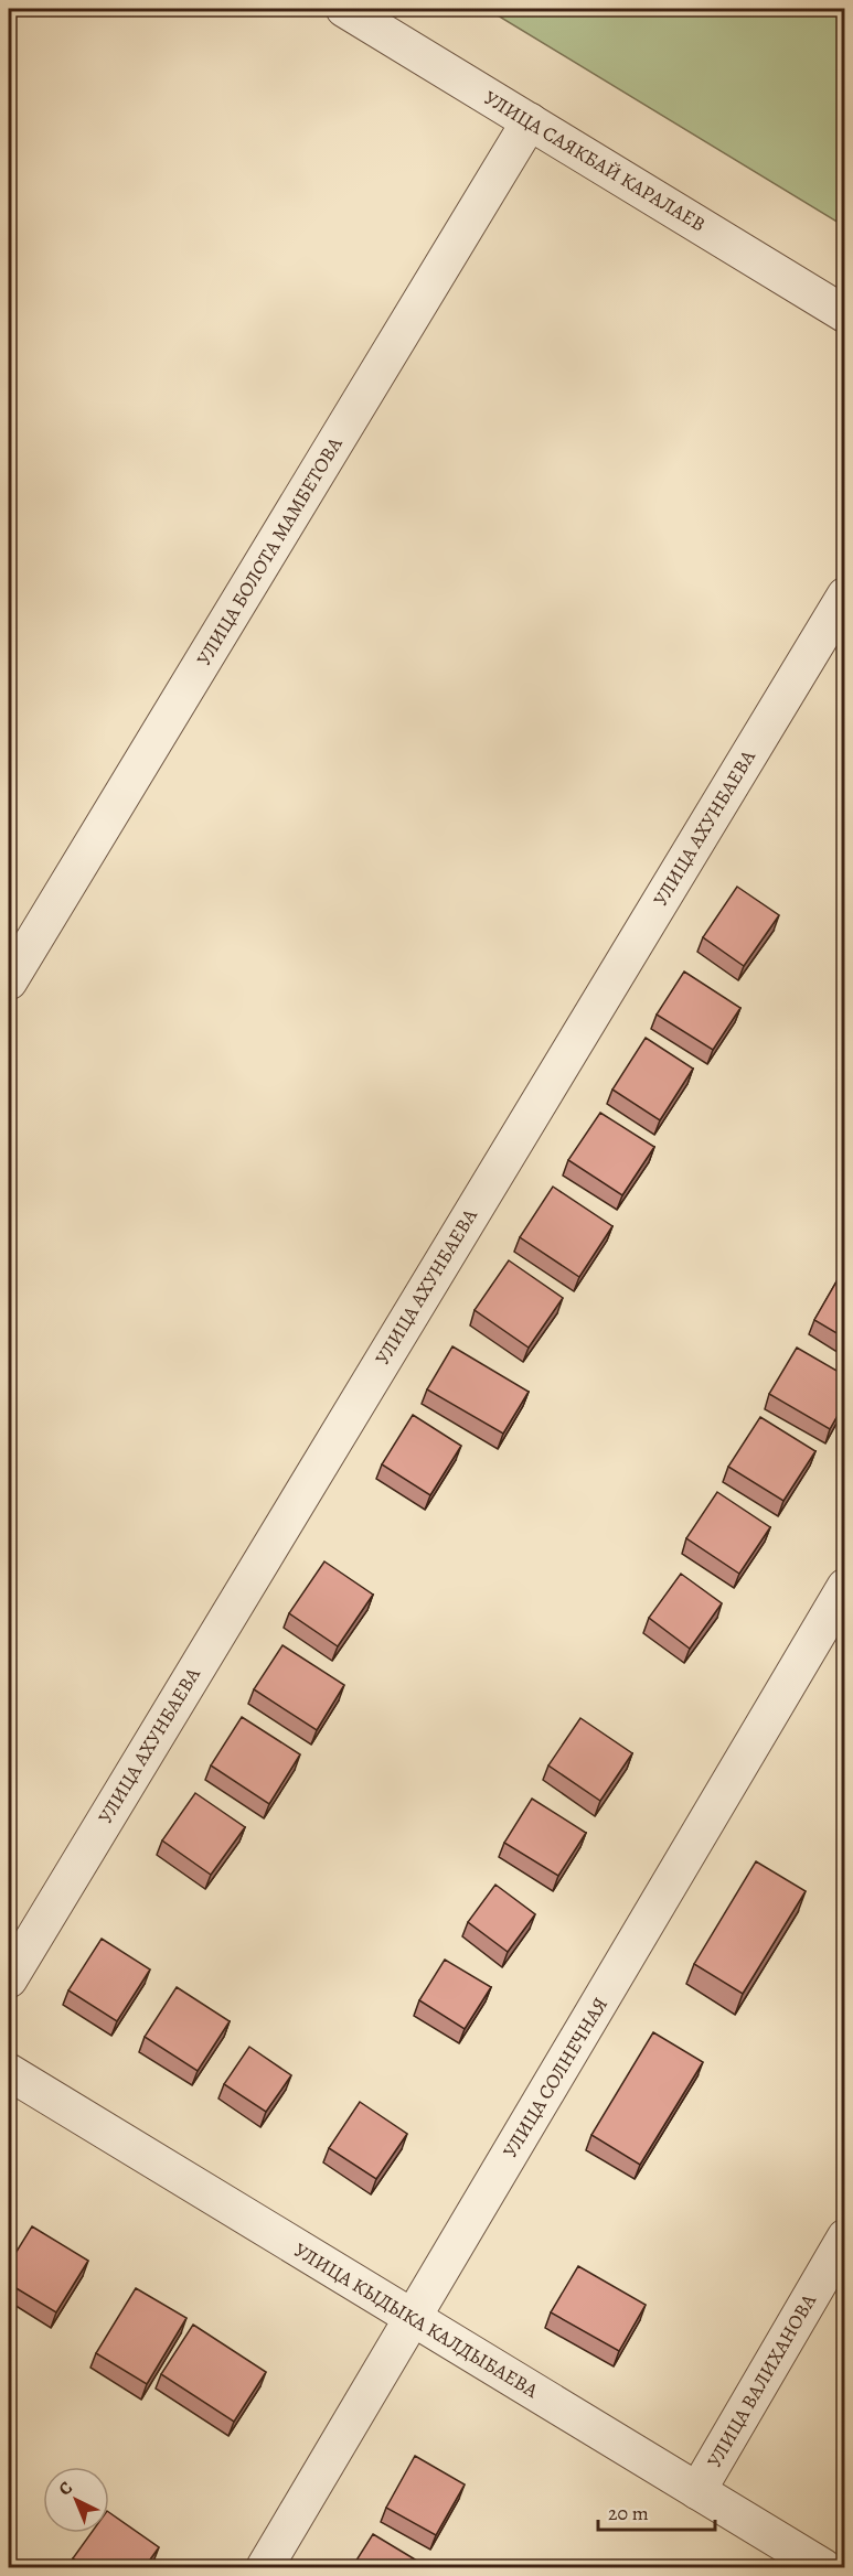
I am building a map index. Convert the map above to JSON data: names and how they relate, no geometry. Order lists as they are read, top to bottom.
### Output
{
  "streets": {
    "street": [
      "УЛИЦА САЯКБАЙ КАРАЛАЕВ",
      "УЛИЦА БОЛОТА МАМБЕТОВА",
      "УЛИЦА АХУНБАЕВА",
      "УЛИЦА СОЛНЕЧНАЯ",
      "УЛИЦА КЫДЫКА КАЛДЫБАЕВА",
      "УЛИЦА ВАЛИХАНОВА"
    ]
  },
  "crossings": [
    ["УЛИЦА САЯКБАЙ КАРАЛАЕВ", "УЛИЦА БОЛОТА МАМБЕТОВА"],
    ["УЛИЦА СОЛНЕЧНАЯ", "УЛИЦА КЫДЫКА КАЛДЫБАЕВА"],
    ["УЛИЦА КЫДЫКА КАЛДЫБАЕВА", "УЛИЦА ВАЛИХАНОВА"]
  ],
  "scale_bar": "20 m",
  "north": "top left"
}
